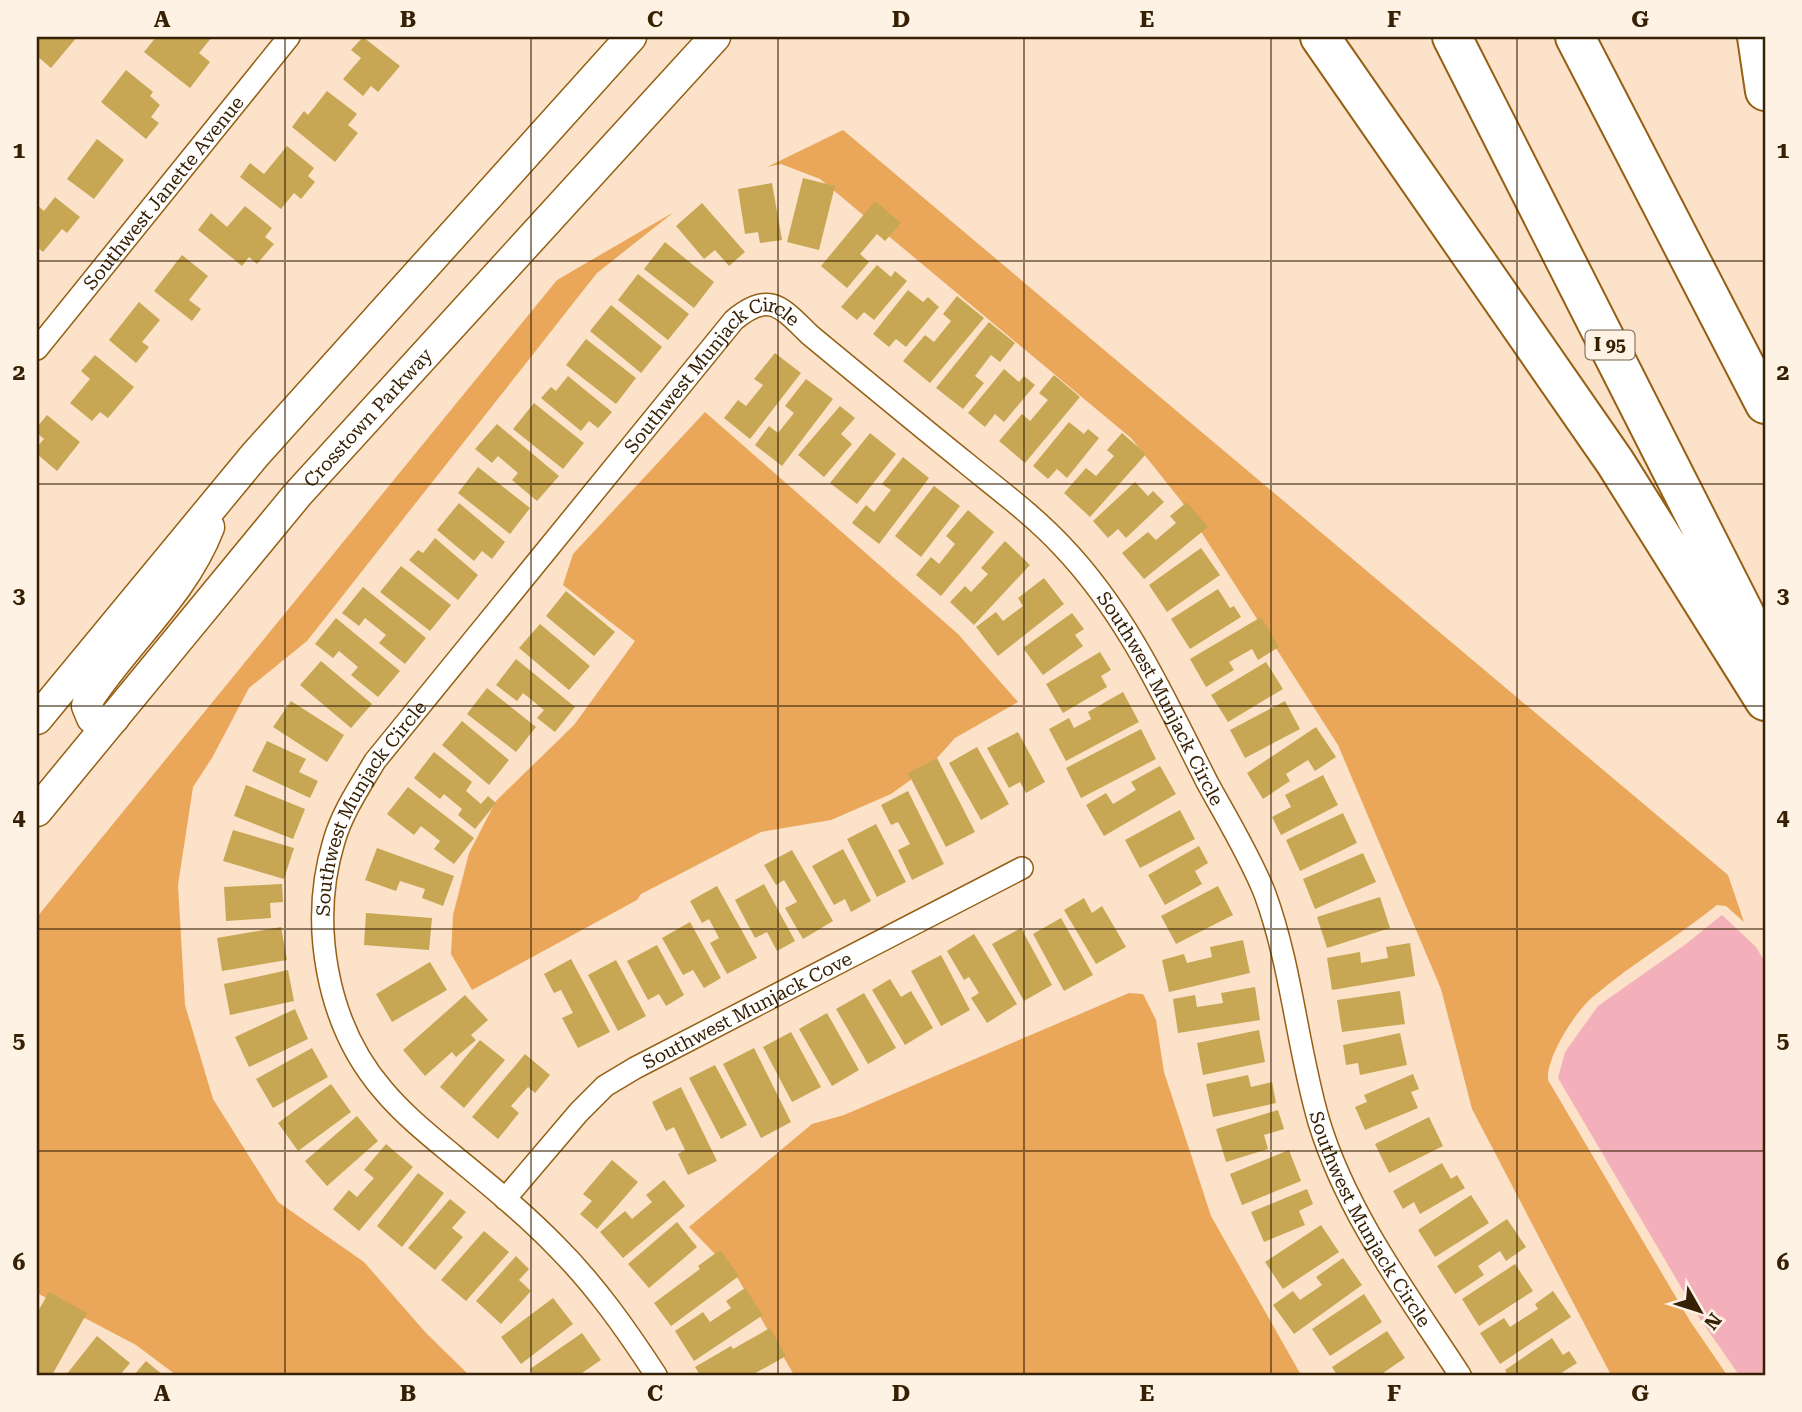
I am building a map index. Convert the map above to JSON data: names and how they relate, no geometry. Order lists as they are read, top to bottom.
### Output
{
  "streets": {
    "highway": ["I 95"],
    "main road": ["Crosstown Parkway"],
    "street": ["Southwest Janette Avenue", "Southwest Munjack Circle", "Southwest Munjack Cove"]
  },
  "crossings": [
    ["Southwest Munjack Circle", "Southwest Munjack Cove"]
  ],
  "north": "bottom right",
  "grid": {
    "columns": [
      "A",
      "B",
      "C",
      "D",
      "E",
      "F",
      "G"
    ],
    "rows": [
      "1",
      "2",
      "3",
      "4",
      "5",
      "6"
    ]
  }
}
